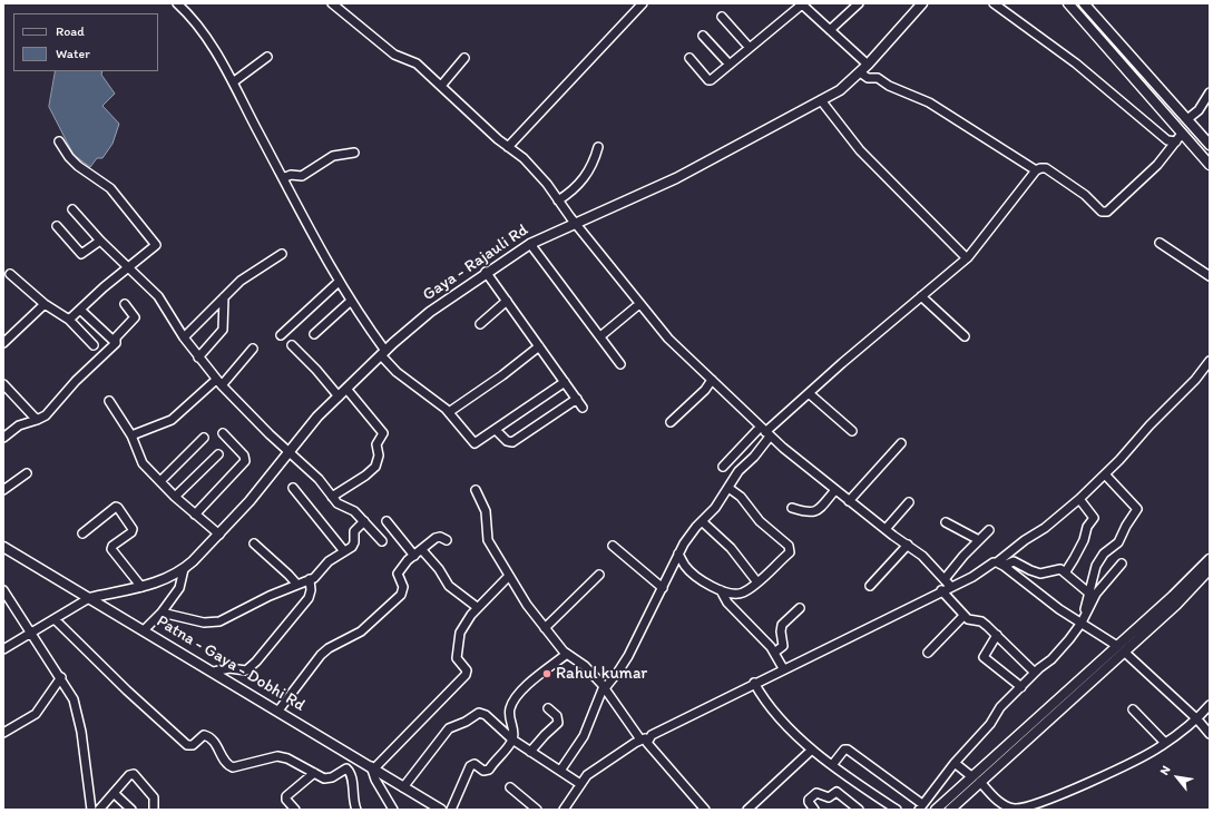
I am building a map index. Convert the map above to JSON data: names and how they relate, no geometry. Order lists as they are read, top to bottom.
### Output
{
  "streets": {
    "main road": ["Gaya - Rajauli Rd", "Patna - Gaya - Dobhi Rd"]
  },
  "crossings": [
    ["Gaya - Rajauli Rd", "Patna - Gaya - Dobhi Rd"]
  ],
  "places": ["Rahul kumar"],
  "legend": ["Road", "Water"],
  "north": "top left"
}
